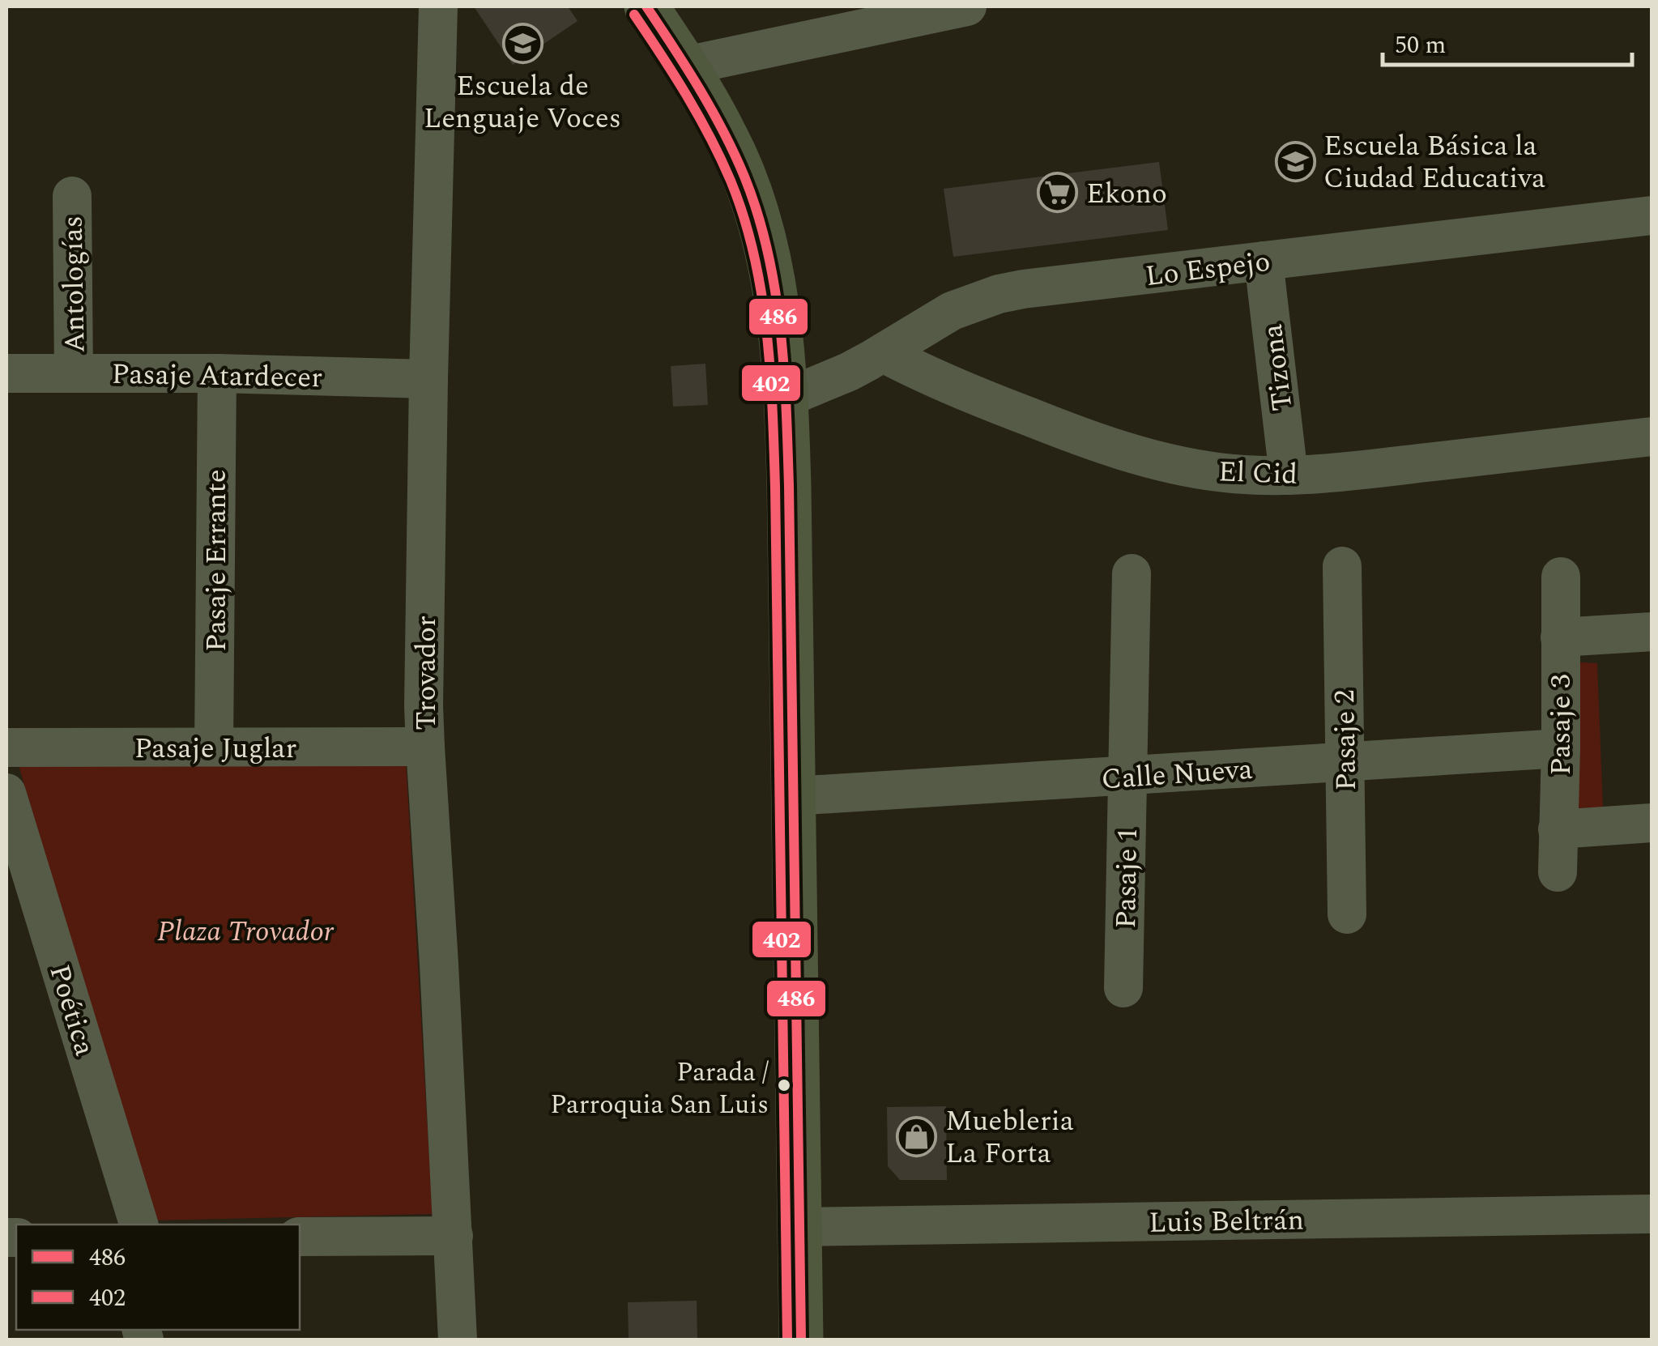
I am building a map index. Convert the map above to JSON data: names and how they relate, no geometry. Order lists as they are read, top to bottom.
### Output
{
  "streets": {
    "street": [
      "Lo Espejo",
      "Antologías",
      "Tizona",
      "Pasaje Atardecer",
      "El Cid",
      "Pasaje Errante",
      "Trovador",
      "Pasaje 3",
      "Pasaje 2",
      "Pasaje Juglar",
      "Calle Nueva",
      "Pasaje 1",
      "Poética",
      "Luis Beltrán"
    ]
  },
  "crossings": [
    ["Lo Espejo", "Tizona"],
    ["Lo Espejo", "El Cid"],
    ["Antologías", "Pasaje Atardecer"],
    ["Tizona", "El Cid"],
    ["Pasaje Atardecer", "Pasaje Errante"],
    ["Pasaje Atardecer", "Trovador"],
    ["Pasaje Errante", "Pasaje Juglar"],
    ["Trovador", "Pasaje Juglar"],
    ["Pasaje 3", "Calle Nueva"],
    ["Pasaje 2", "Calle Nueva"],
    ["Calle Nueva", "Pasaje 1"]
  ],
  "parks": ["Plaza Trovador"],
  "places": {
    "school or university": ["Escuela de Lenguaje Voces", "Escuela Básica la Ciudad Educativa"],
    "supermarket": ["Ekono"],
    "other": ["Parada / Parroquia San Luis"],
    "shop": ["Muebleria La Forta"]
  },
  "lines": ["transit line 486", "transit line 402"],
  "legend": ["486", "402"],
  "scale_bar": "50 m"
}
